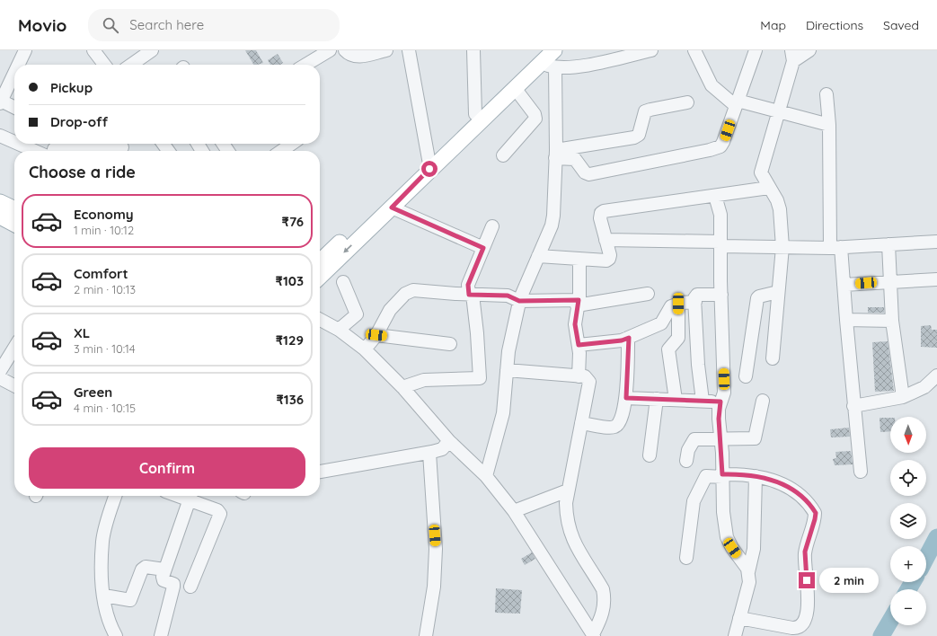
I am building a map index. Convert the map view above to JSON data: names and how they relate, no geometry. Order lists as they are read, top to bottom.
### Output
{
  "north": "bottom",
  "page": {
    "header": "Movio",
    "search": "Search here",
    "nav": ["Map", "Directions", "Saved"],
    "banner": ["Pickup", "Drop-off"],
    "heading": "Choose a ride",
    "list": [
      {
        "name": "Economy",
        "note": "1 min · 10:12",
        "value": "₹76"
      },
      {
        "name": "Comfort",
        "note": "2 min · 10:13",
        "value": "₹103"
      },
      {
        "name": "XL",
        "note": "3 min · 10:14",
        "value": "₹129"
      },
      {
        "name": "Green",
        "note": "4 min · 10:15",
        "value": "₹136"
      }
    ],
    "map_buttons": ["+", "−"],
    "buttons": "Confirm",
    "bubble": "2 min"
  }
}
